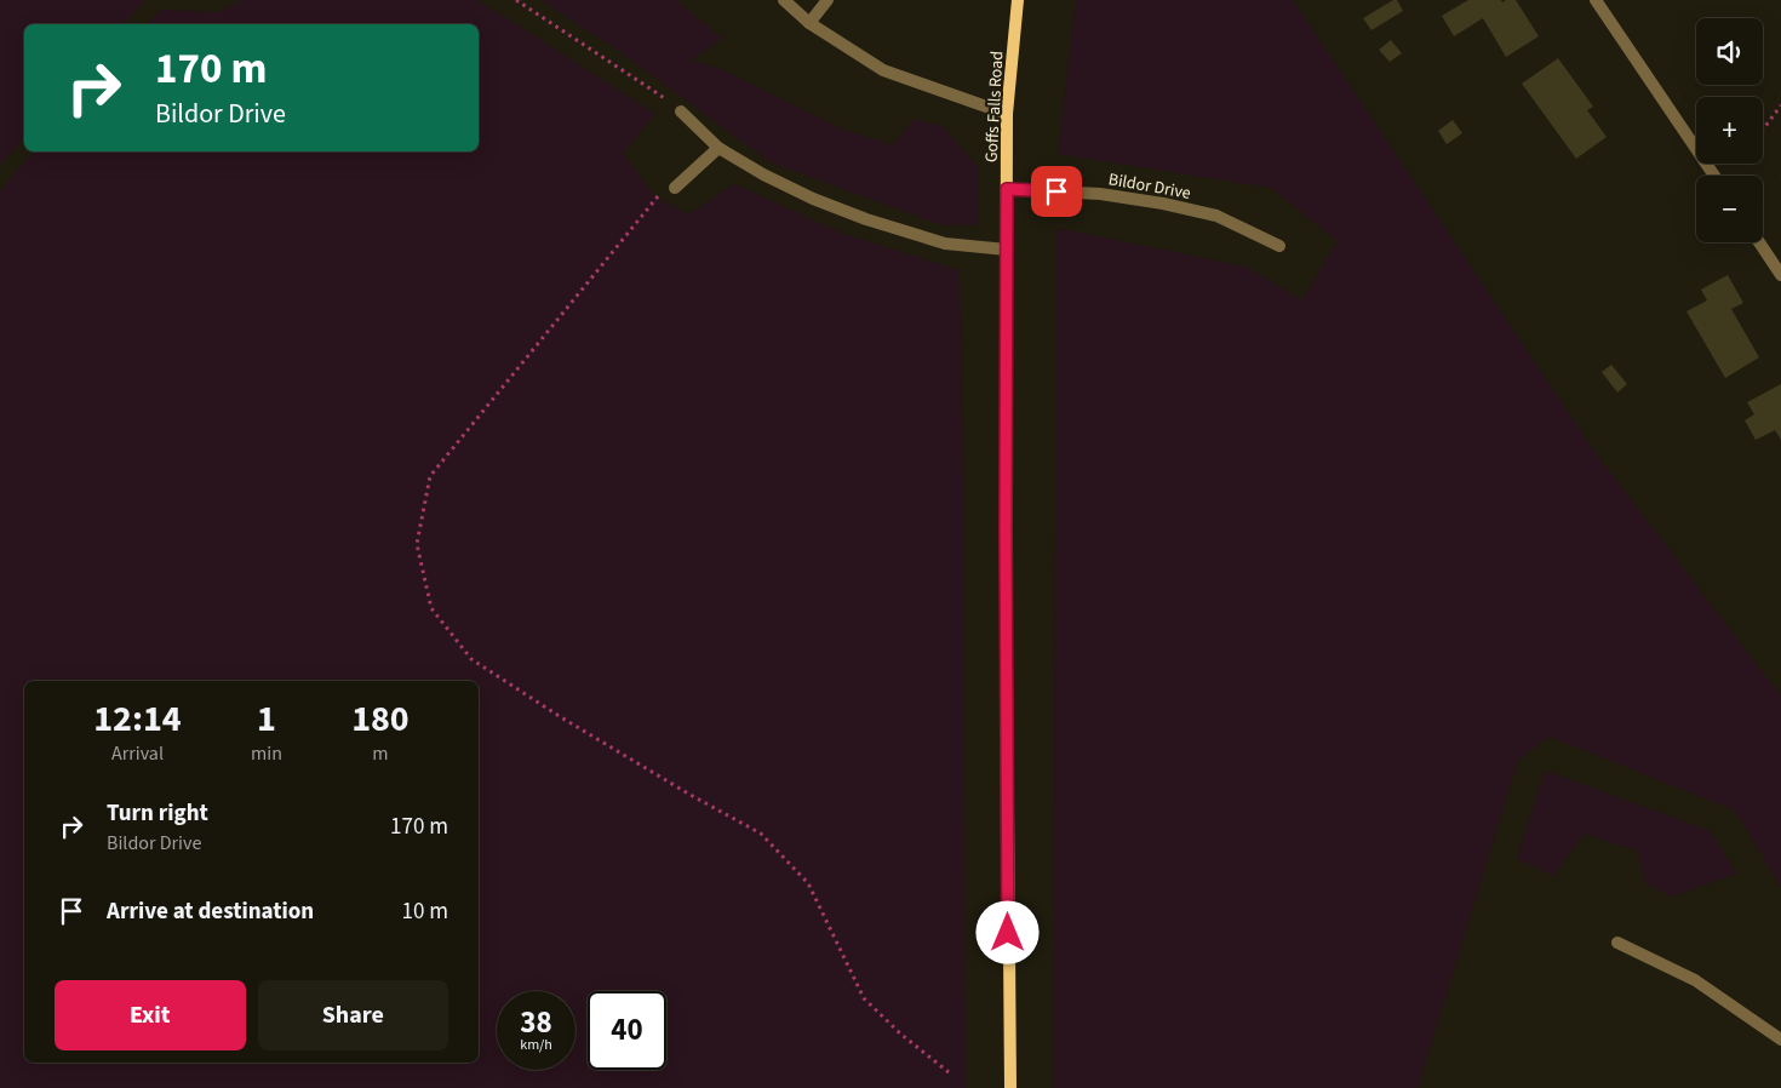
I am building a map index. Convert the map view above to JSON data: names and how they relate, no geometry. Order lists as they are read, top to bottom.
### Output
{
  "streets": {
    "street": ["Goffs Falls Road", "Bildor Drive"]
  },
  "crossings": [
    ["Goffs Falls Road", "Bildor Drive"]
  ],
  "page": {
    "map_buttons": ["+", "−"],
    "turn": ["170 m", "Bildor Drive"],
    "eta": [
      "12:14",
      "Arrival",
      "1",
      "min",
      "180",
      "m"
    ],
    "list": [
      {
        "name": "Turn right",
        "note": "Bildor Drive",
        "value": "170 m"
      },
      {
        "name": "Arrive at destination",
        "value": "10 m"
      }
    ],
    "buttons": ["Exit", "Share"],
    "speed": "38 km/h",
    "limit": "40"
  }
}
